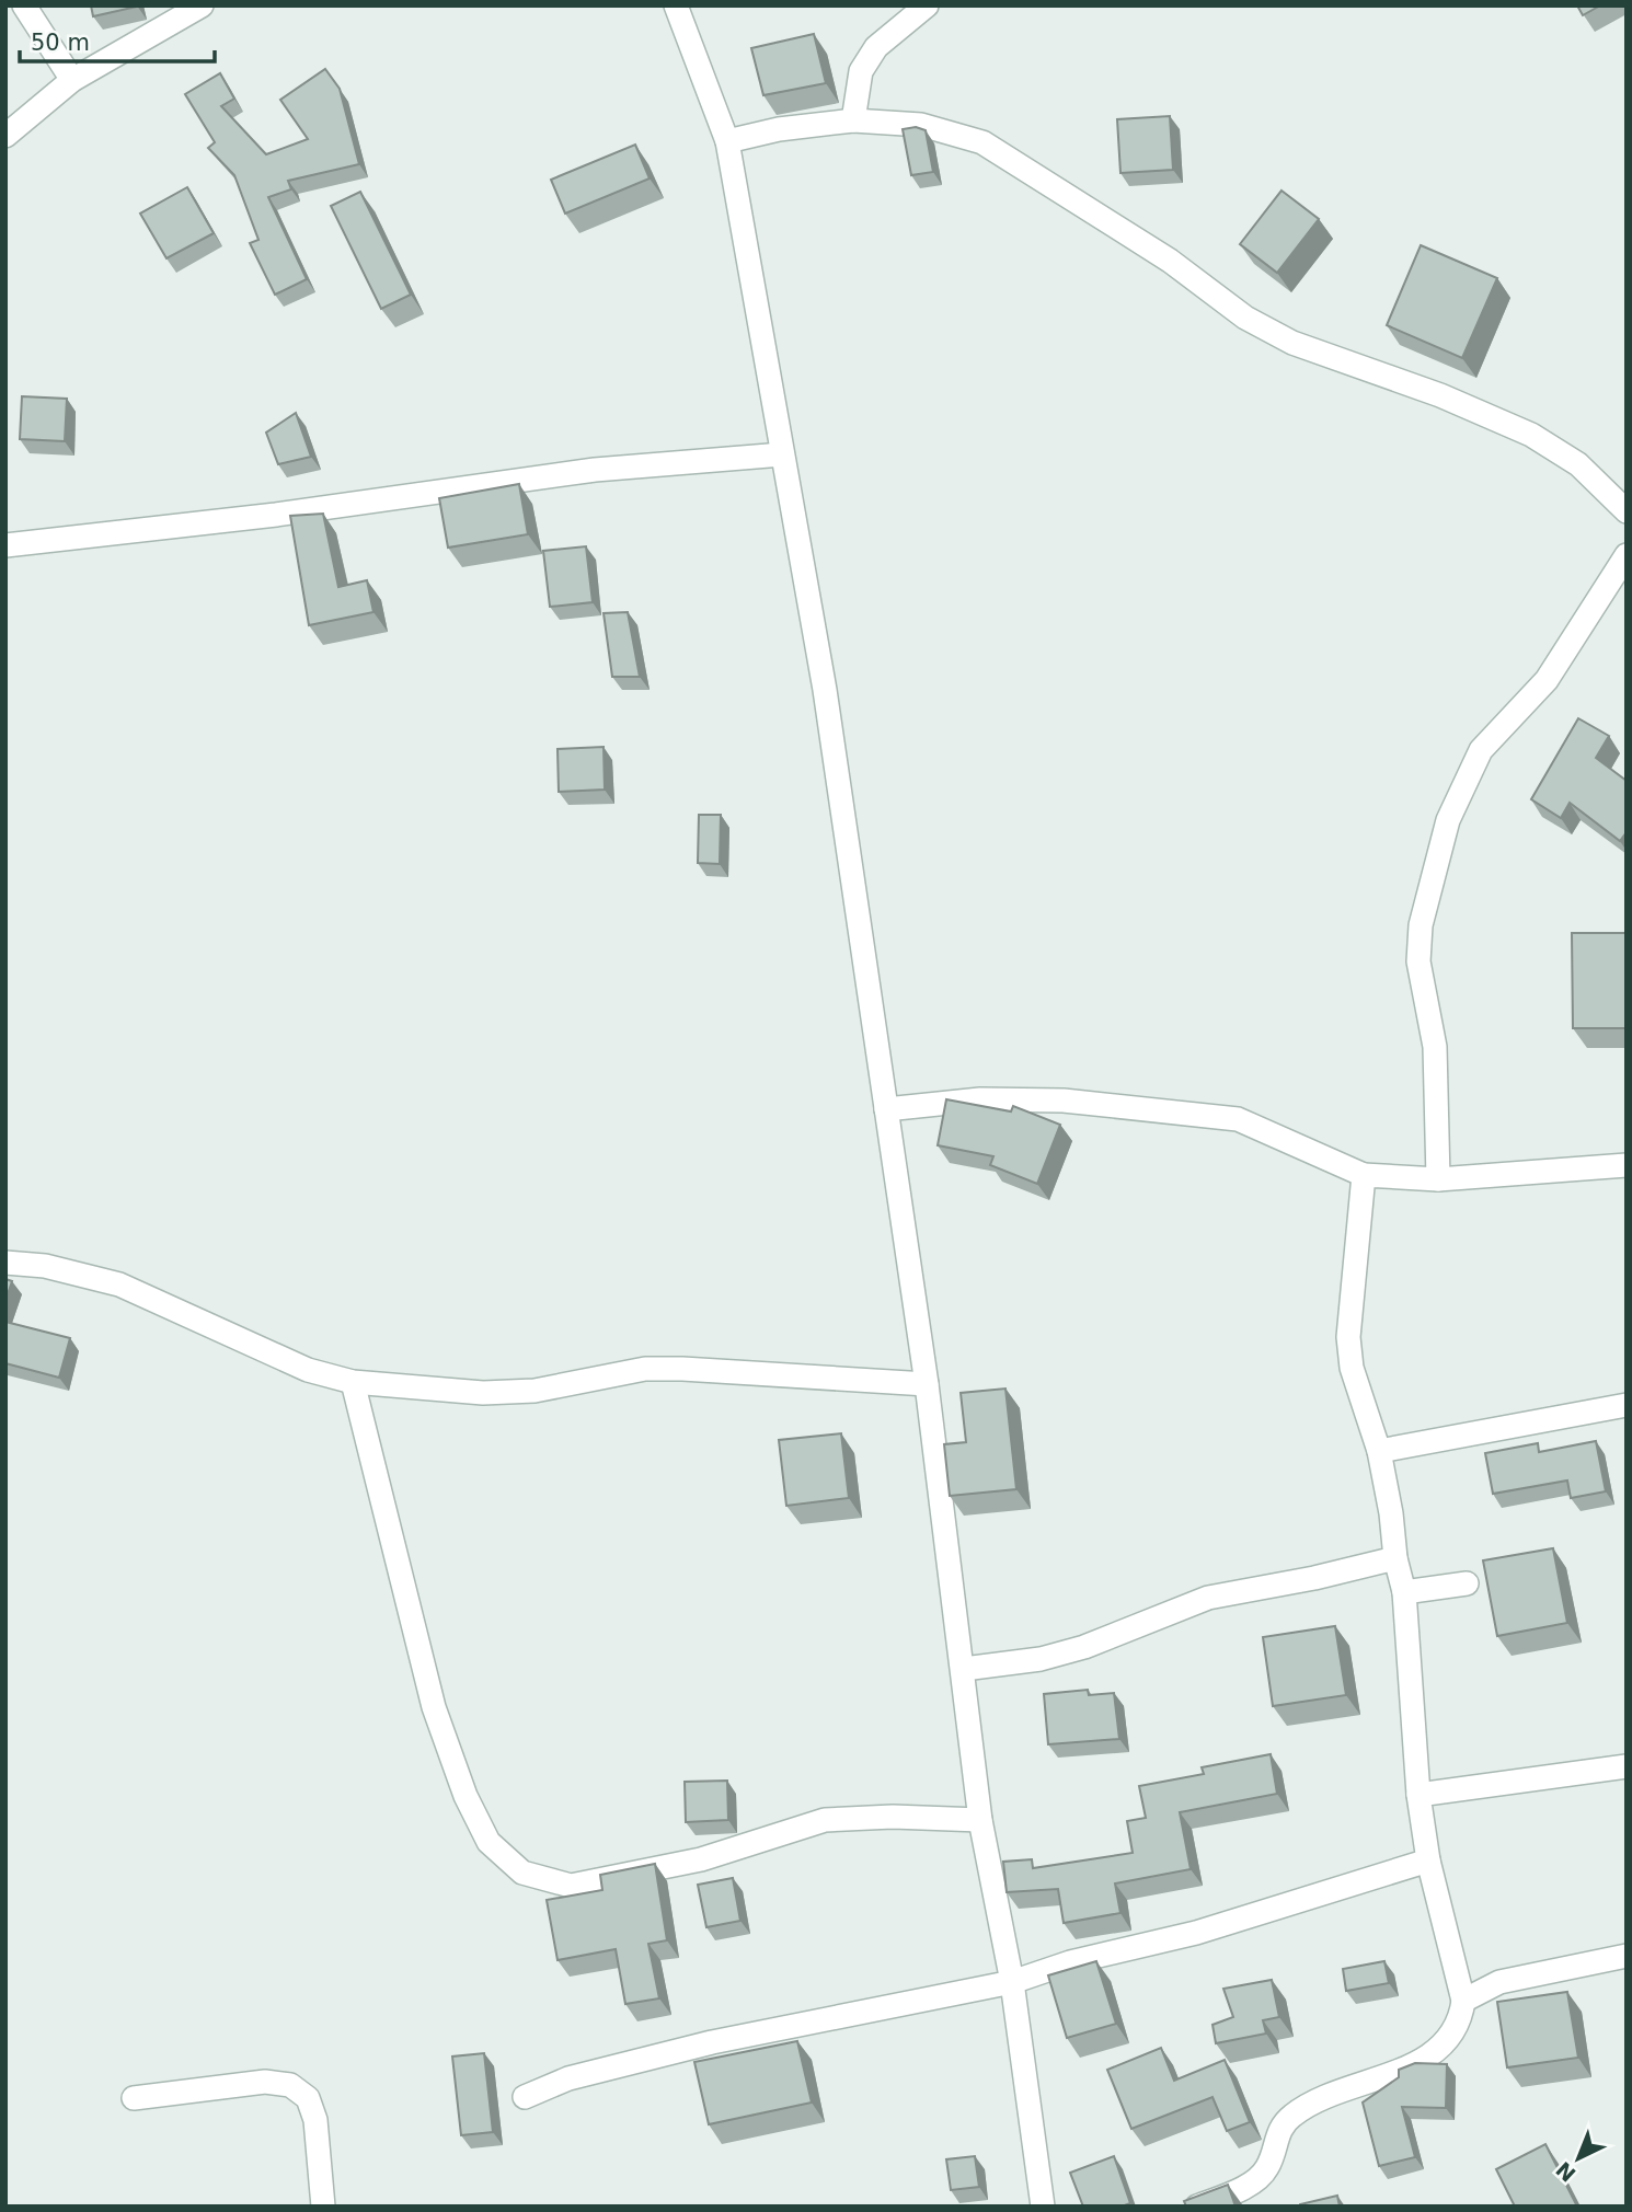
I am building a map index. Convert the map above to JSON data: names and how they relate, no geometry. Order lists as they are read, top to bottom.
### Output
{
  "scale_bar": "50 m",
  "north": "bottom left"
}
